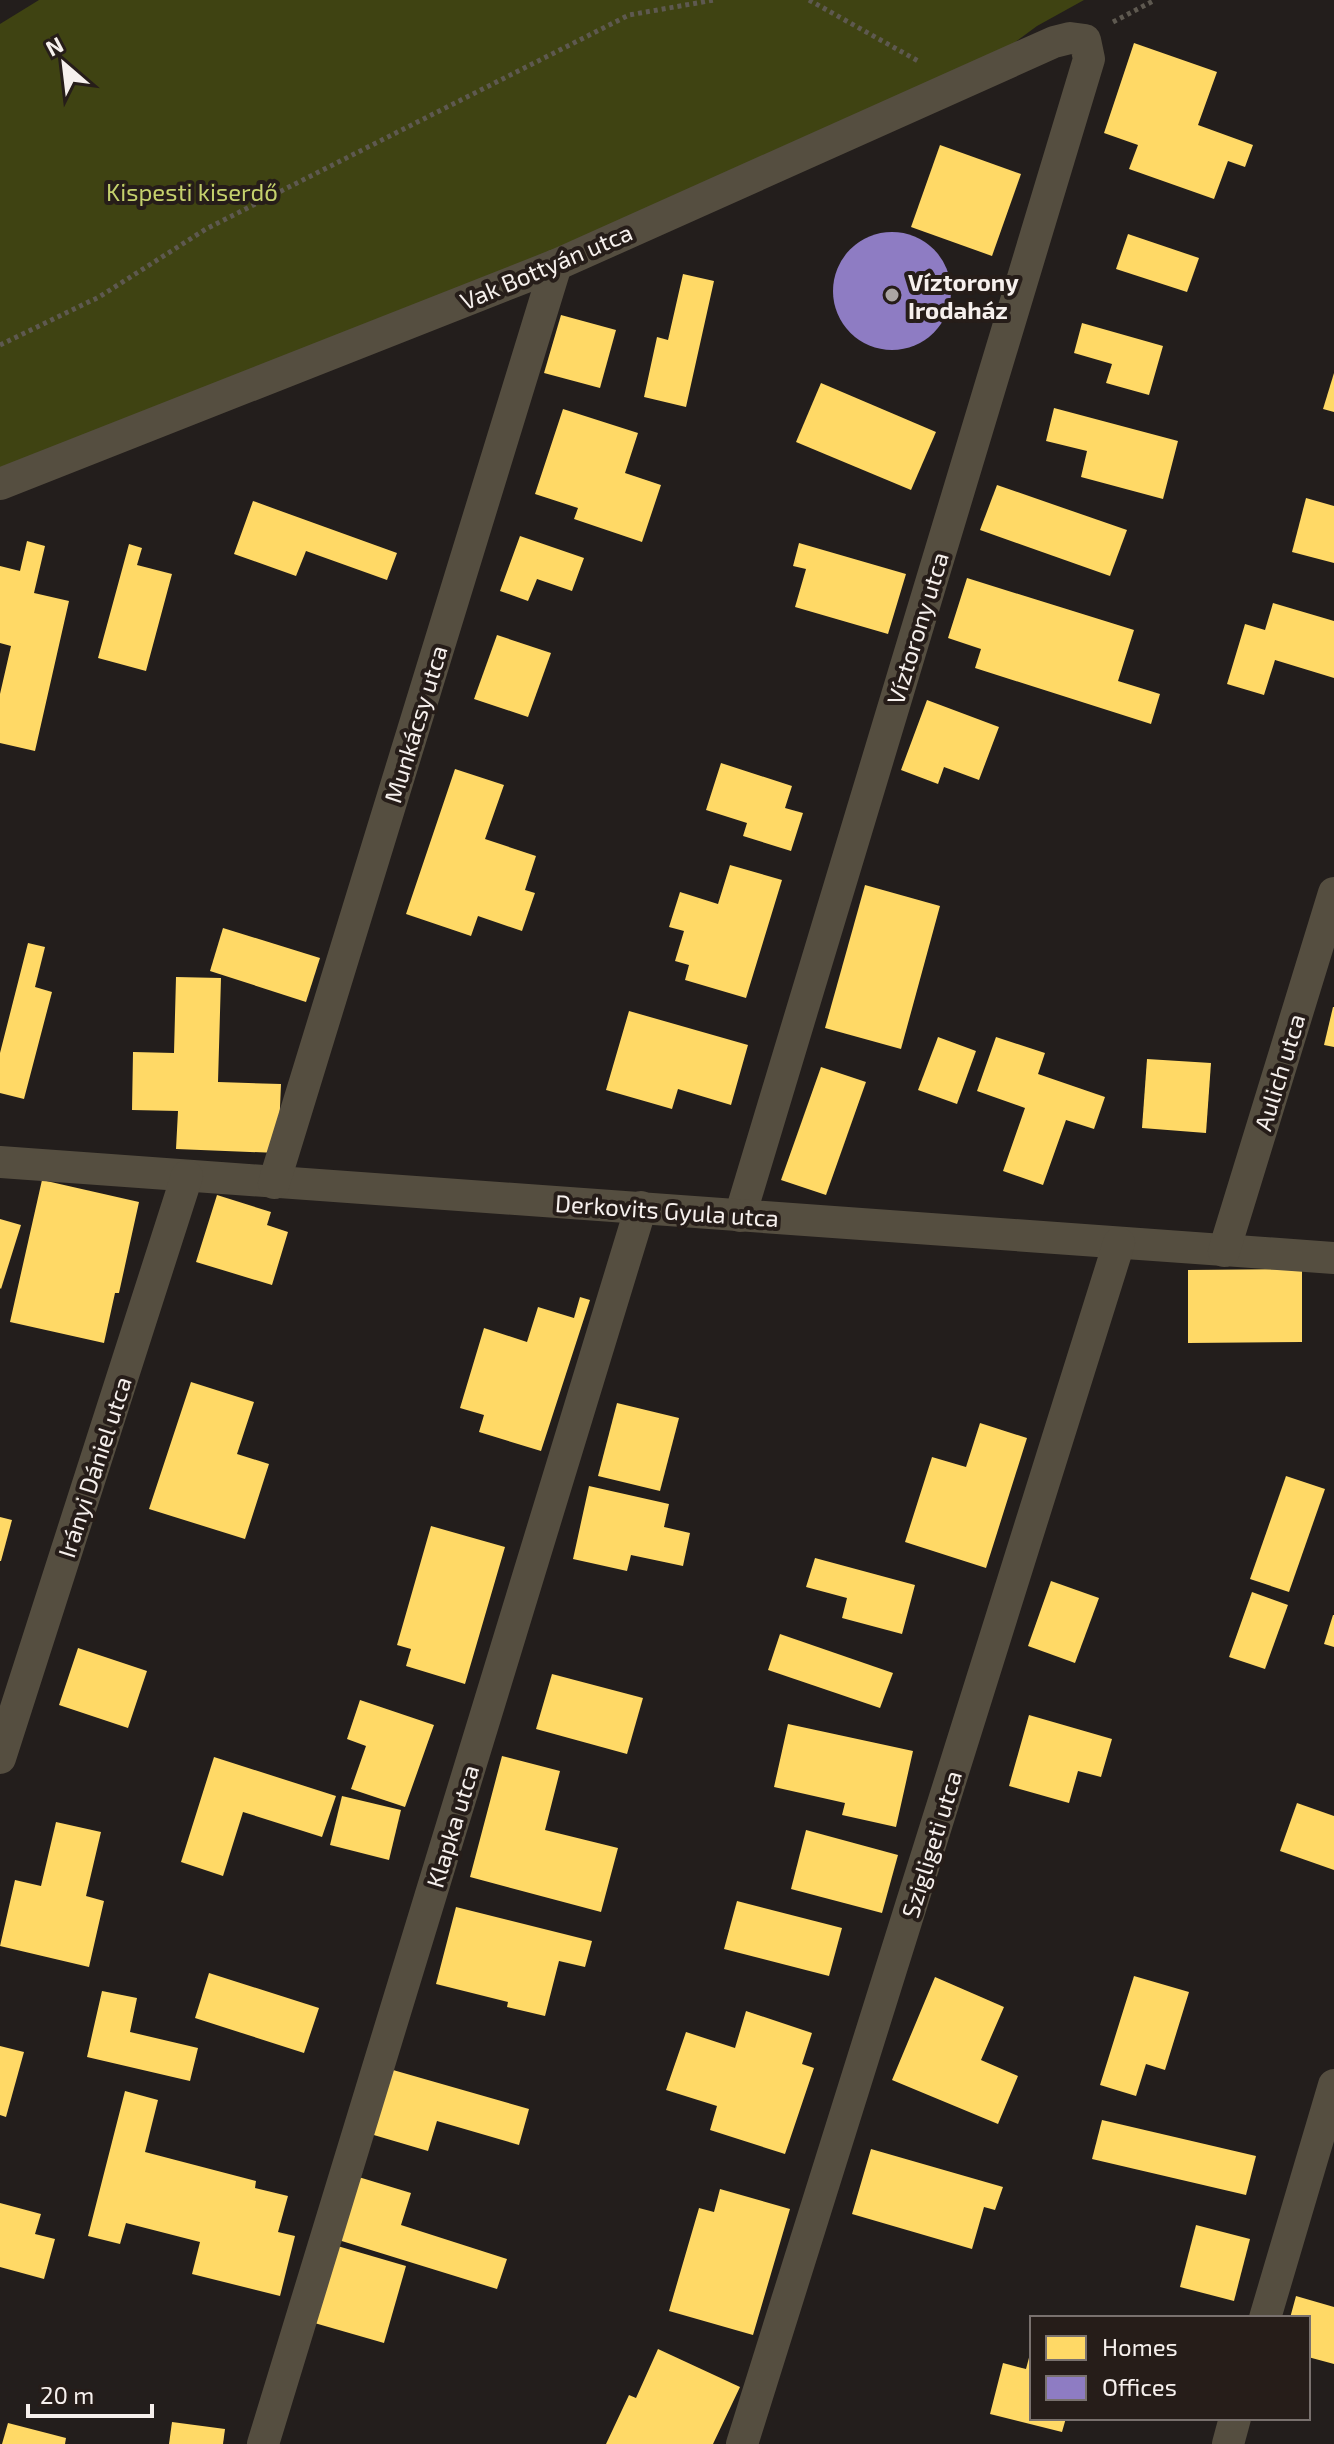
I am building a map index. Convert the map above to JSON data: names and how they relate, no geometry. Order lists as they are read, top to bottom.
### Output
{
  "streets": {
    "street": [
      "Vak Bottyán utca",
      "Víztorony utca",
      "Munkácsy utca",
      "Aulich utca",
      "Derkovits Gyula utca",
      "Irányi Dániel utca",
      "Klapka utca",
      "Szigligeti utca"
    ]
  },
  "crossings": [
    ["Vak Bottyán utca", "Víztorony utca"],
    ["Vak Bottyán utca", "Munkácsy utca"],
    ["Víztorony utca", "Derkovits Gyula utca"],
    ["Munkácsy utca", "Derkovits Gyula utca"],
    ["Aulich utca", "Derkovits Gyula utca"],
    ["Derkovits Gyula utca", "Irányi Dániel utca"],
    ["Derkovits Gyula utca", "Klapka utca"],
    ["Derkovits Gyula utca", "Szigligeti utca"]
  ],
  "parks": ["Kispesti kiserdő"],
  "places": ["Víztorony Irodaház"],
  "legend": ["Homes", "Offices"],
  "scale_bar": "20 m",
  "north": "top left"
}
